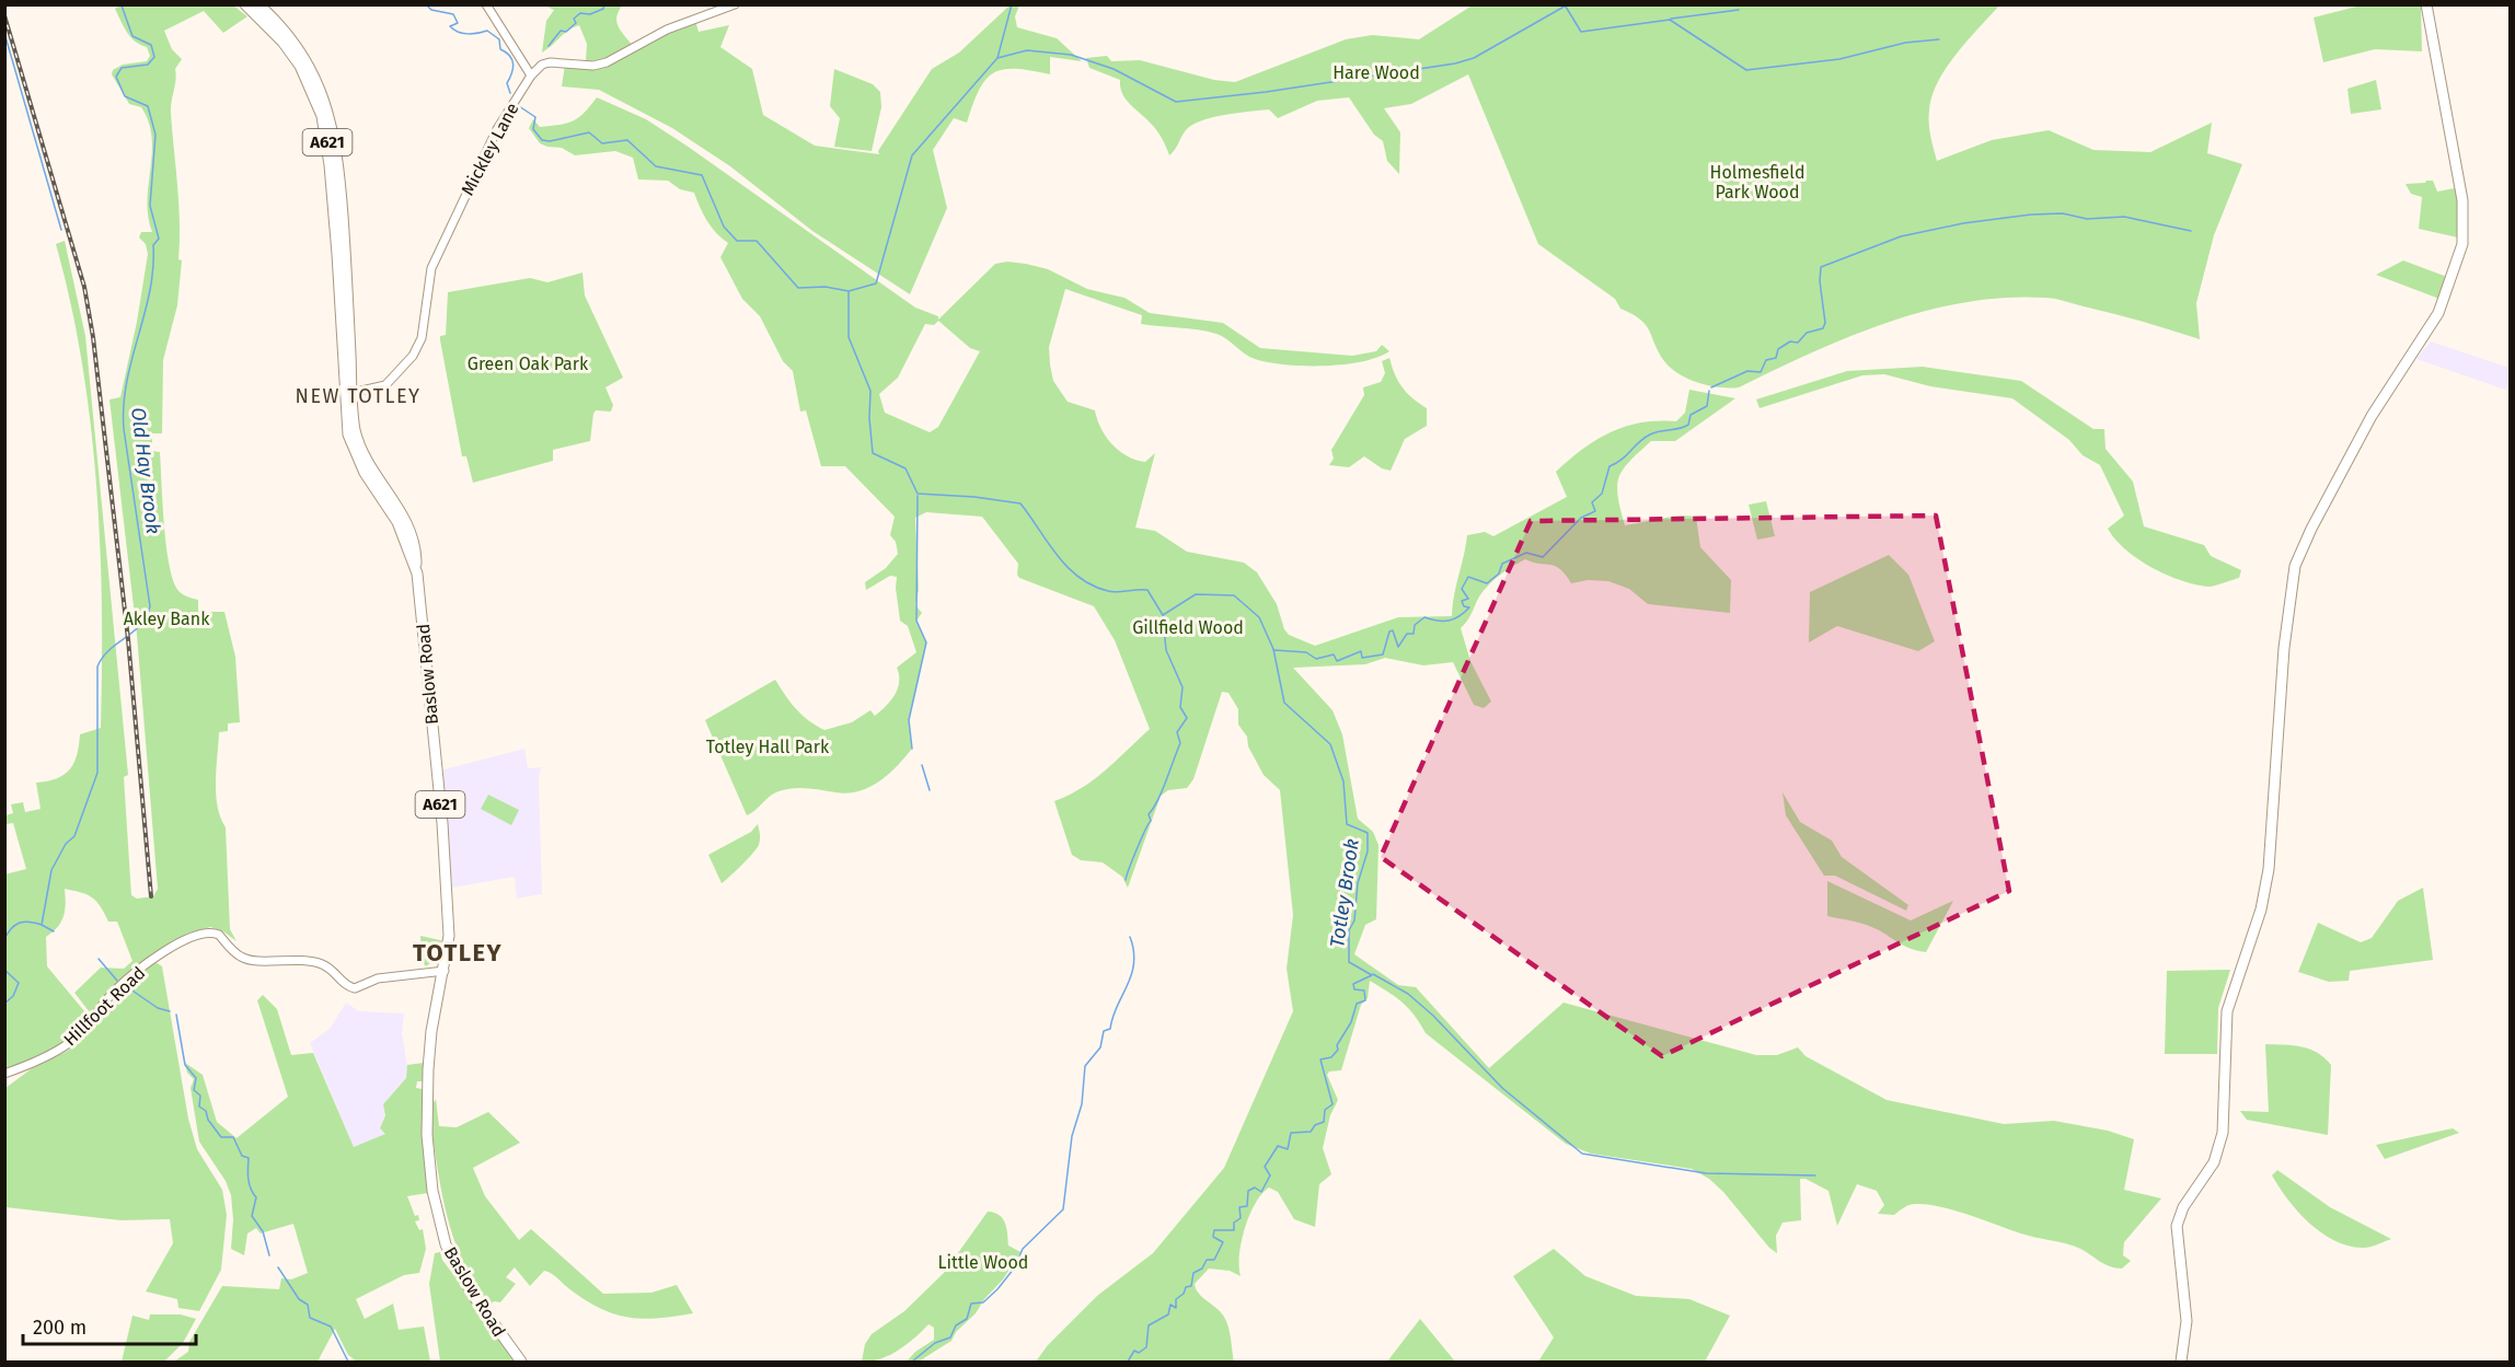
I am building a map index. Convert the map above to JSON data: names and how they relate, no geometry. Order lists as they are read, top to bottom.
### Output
{
  "streets": {
    "main road": ["A621", "Baslow Road"],
    "street": ["Mickley Lane", "Hillfoot Road"]
  },
  "crossings": [
    ["A621", "Mickley Lane"],
    ["A621", "Baslow Road"],
    ["Mickley Lane", "Baslow Road"],
    ["Baslow Road", "Hillfoot Road"]
  ],
  "districts": ["NEW TOTLEY", "TOTLEY"],
  "water": ["Old Hay Brook", "Totley Brook"],
  "parks": [
    "Hare Wood",
    "Holmesfield Park Wood",
    "Green Oak Park",
    "Akley Bank",
    "Gillfield Wood",
    "Totley Hall Park",
    "Little Wood"
  ],
  "scale_bar": "200 m"
}
